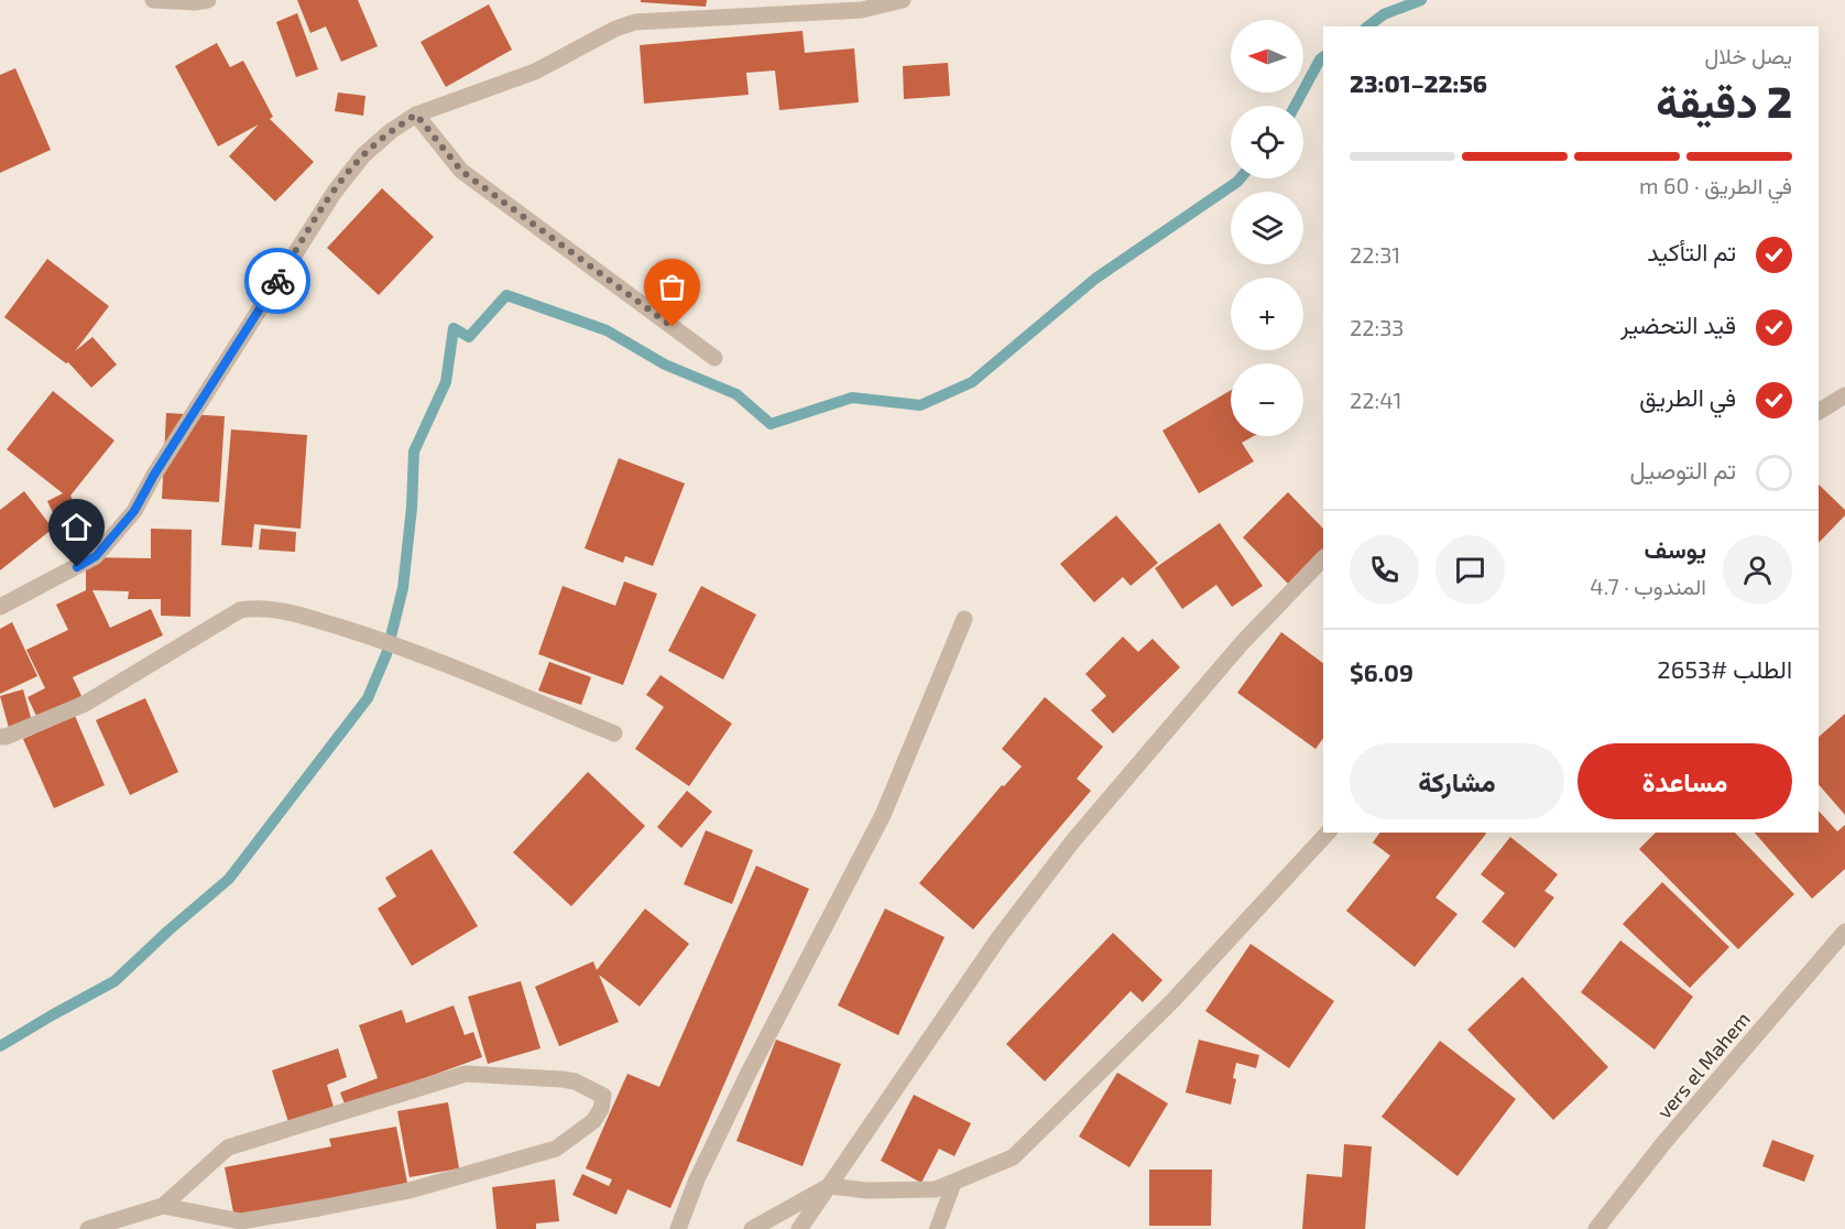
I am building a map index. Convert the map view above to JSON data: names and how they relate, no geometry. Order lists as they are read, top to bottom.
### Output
{
  "streets": {
    "street": ["vers el Mahem"]
  },
  "north": "left",
  "page": {
    "map_buttons": ["+", "−"],
    "heading": ["2 دقيقة", "يصل خلال", "22:56–23:01"],
    "panel": [
      "يوسف",
      "المندوب · 4.7",
      "الطلب #2653",
      "$6.09"
    ],
    "bar": "في الطريق · 60 m",
    "list": [
      ["تم التأكيد", "22:31"],
      ["قيد التحضير", "22:33"],
      ["في الطريق", "22:41"],
      "تم التوصيل"
    ],
    "buttons": ["مساعدة", "مشاركة"]
  }
}
